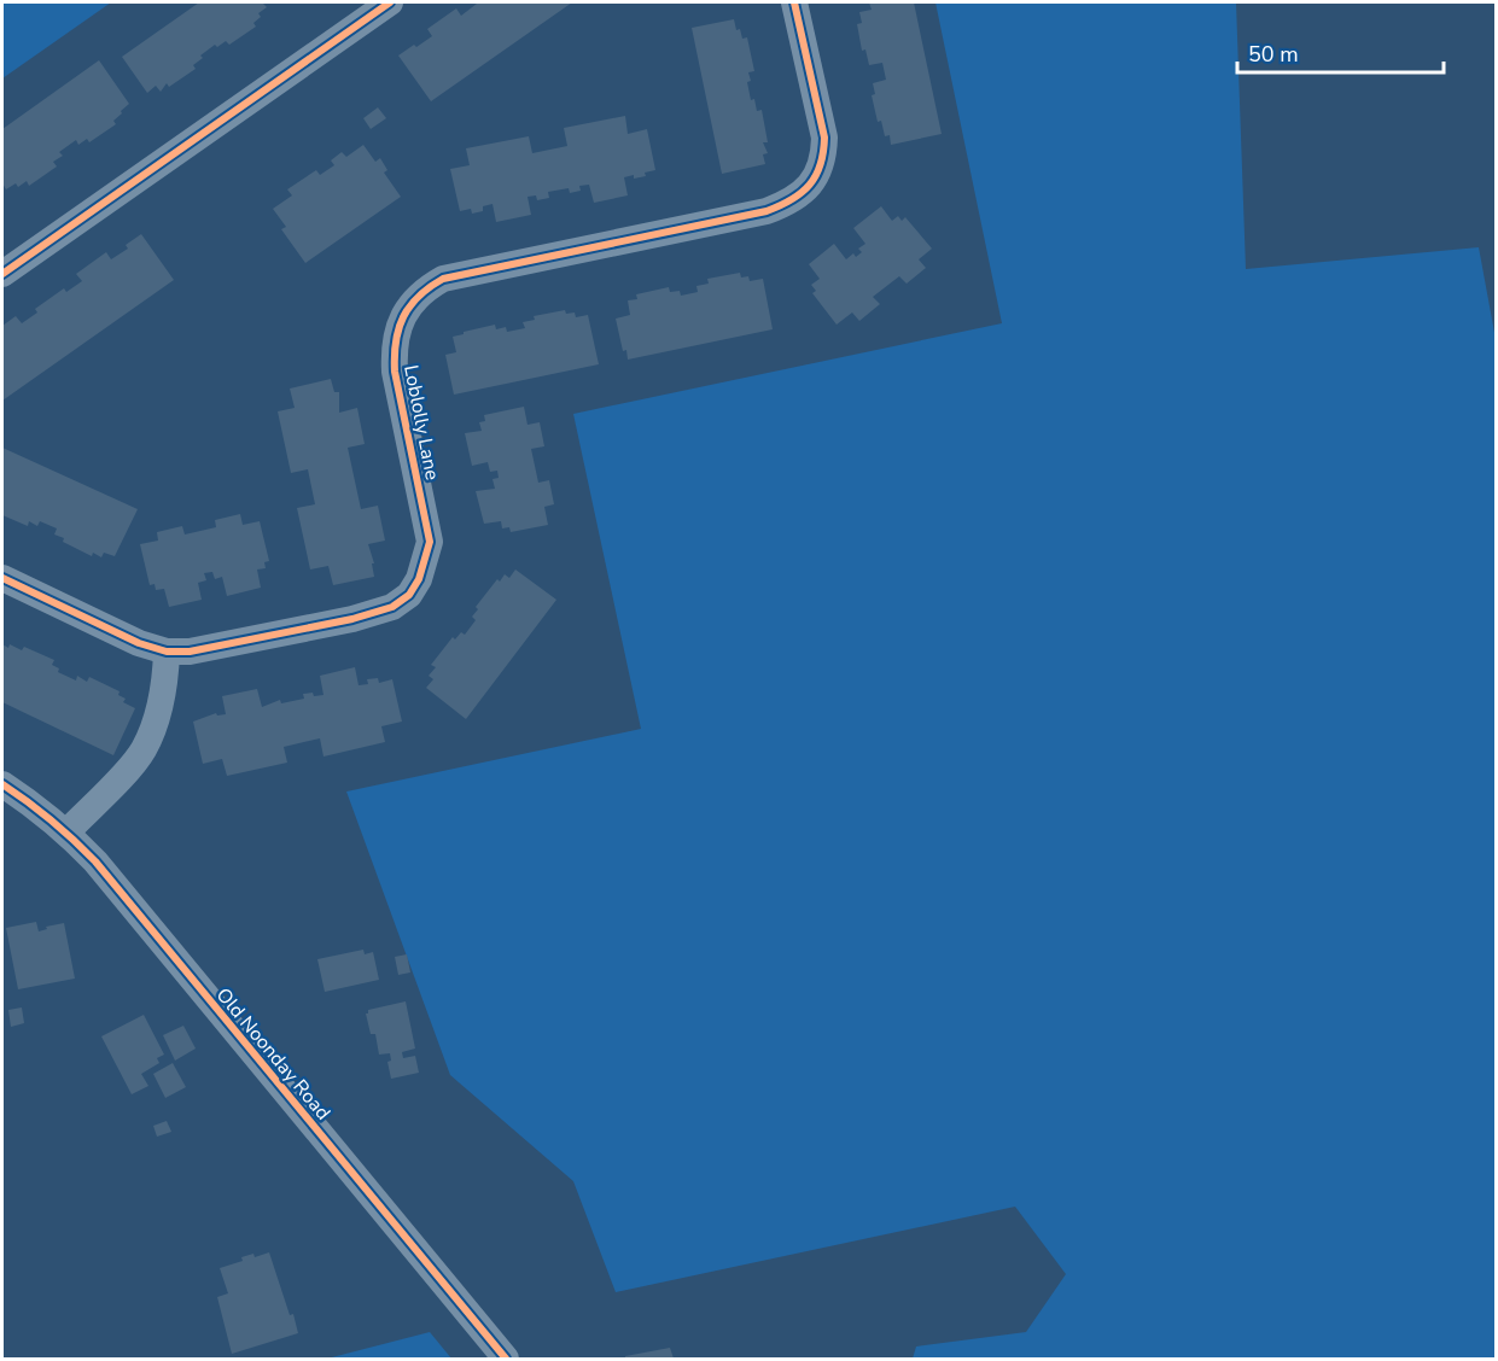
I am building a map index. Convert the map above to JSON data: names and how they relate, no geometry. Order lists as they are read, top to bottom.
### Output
{
  "streets": {
    "street": ["Loblolly Lane", "Old Noonday Road"]
  },
  "scale_bar": "50 m"
}
